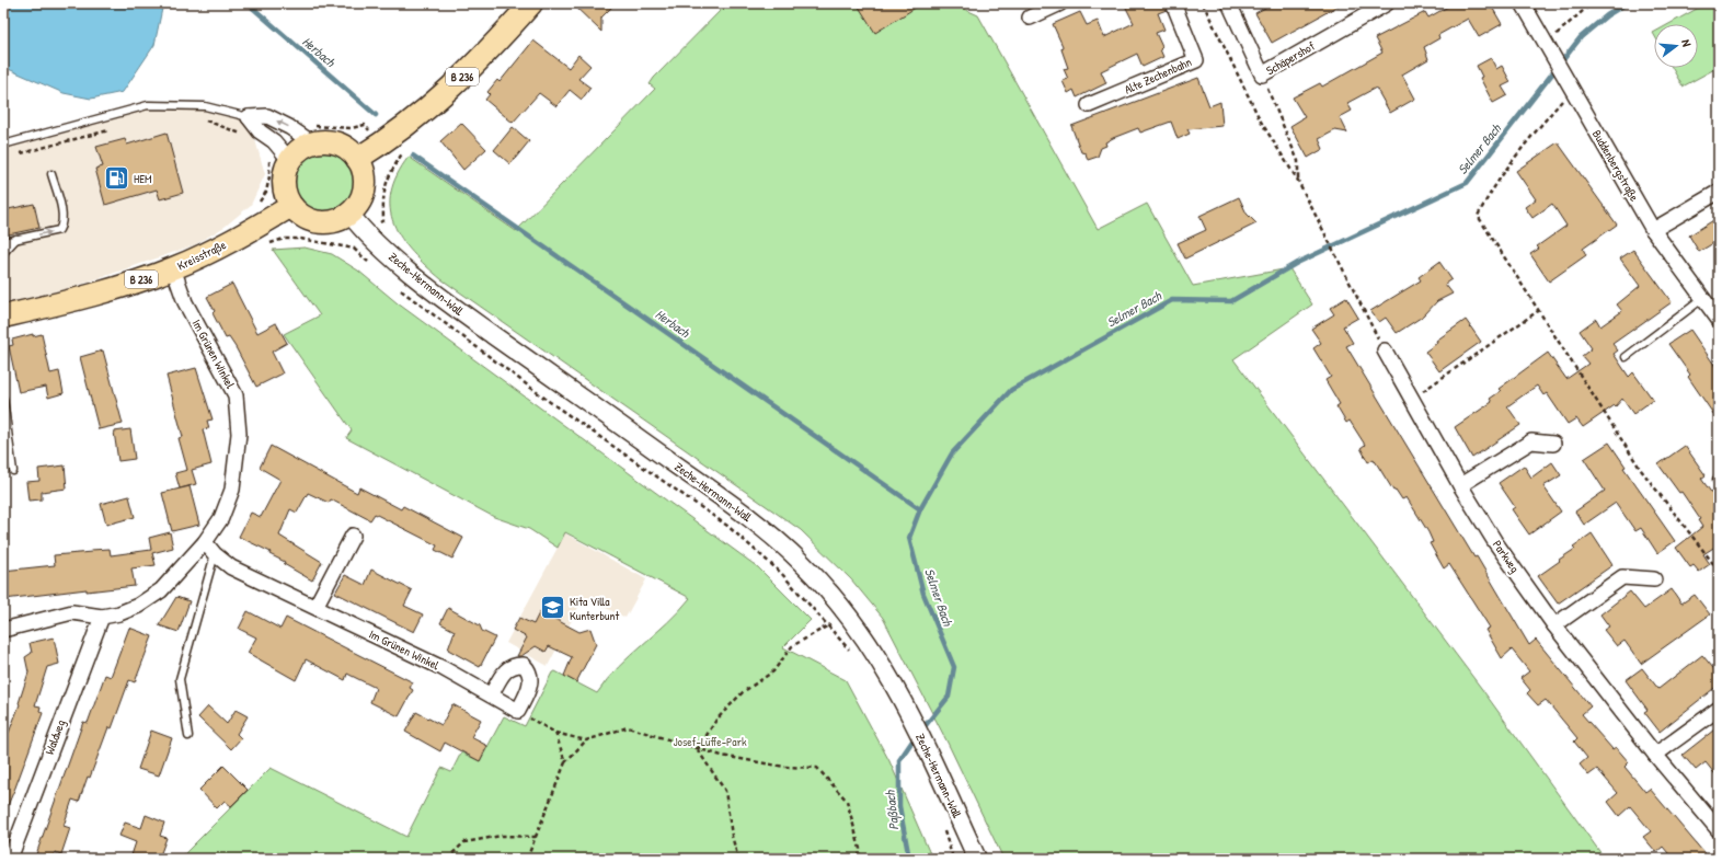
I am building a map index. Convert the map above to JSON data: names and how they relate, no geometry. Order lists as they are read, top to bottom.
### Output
{
  "streets": {
    "main road": ["B 236", "Kreisstraße"],
    "street": [
      "Schäpershof",
      "Alte Zechenbahn",
      "Buddenbergstraße",
      "Zeche-Hermann-Wall",
      "Im Grünen Winkel",
      "Parkweg",
      "Waldweg"
    ]
  },
  "crossings": [
    ["B 236", "Kreisstraße"],
    ["B 236", "Zeche-Hermann-Wall"],
    ["Kreisstraße", "Zeche-Hermann-Wall"],
    ["Kreisstraße", "Im Grünen Winkel"]
  ],
  "water": ["Herbach", "Selmer Bach", "Paßbach"],
  "parks": ["Josef-Lüffe-Park"],
  "places": {
    "fuel station": ["HEM"],
    "school or university": ["Kita Villa Kunterbunt"]
  },
  "north": "right"
}
